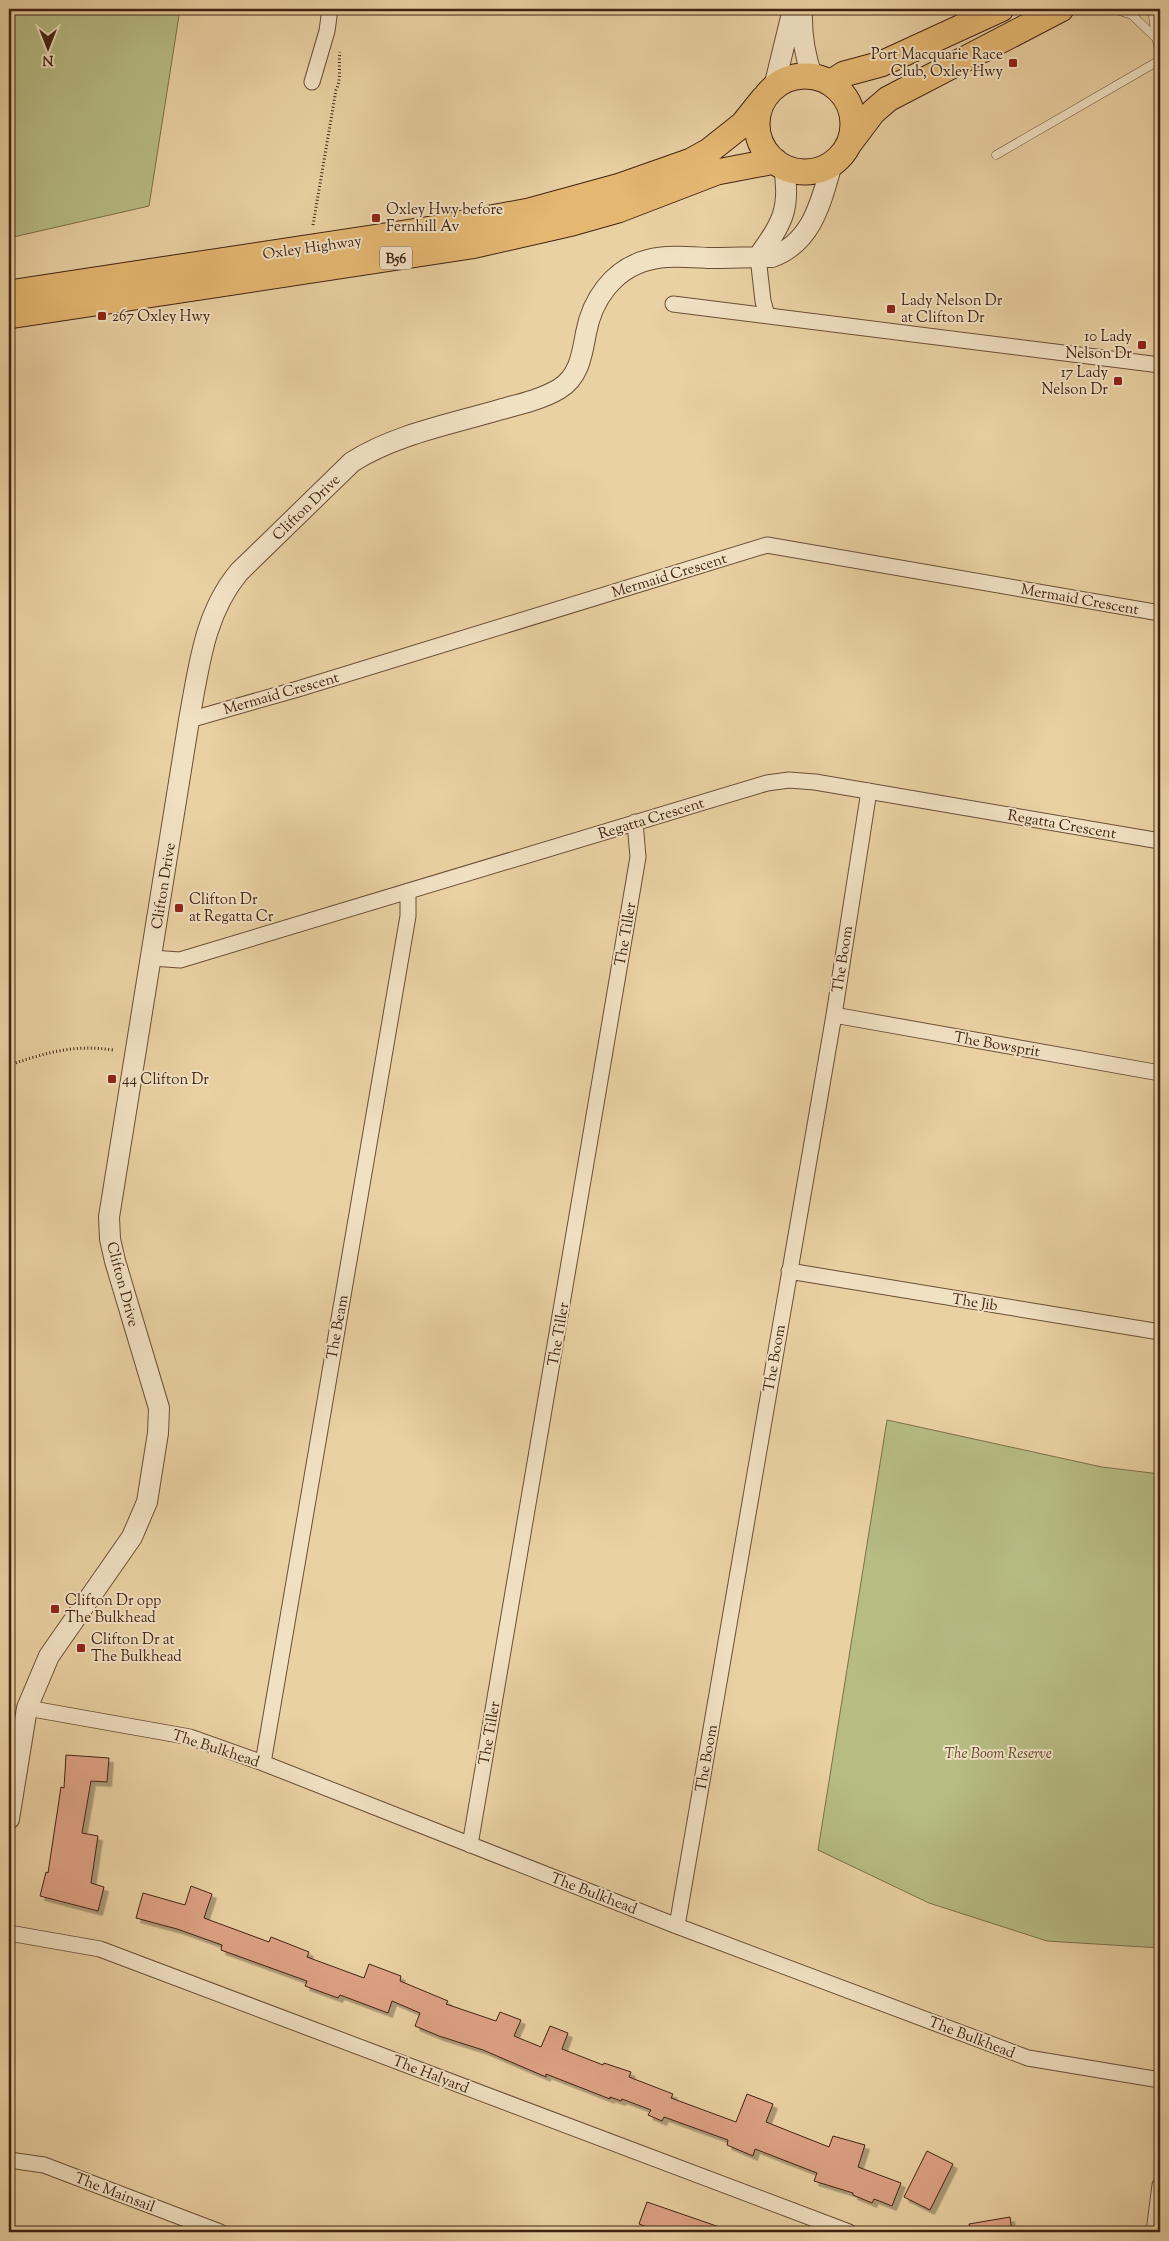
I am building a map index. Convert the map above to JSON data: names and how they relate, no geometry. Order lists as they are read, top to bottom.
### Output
{
  "streets": {
    "main road": ["Oxley Highway", "B56"],
    "street": [
      "Clifton Drive",
      "Mermaid Crescent",
      "Regatta Crescent",
      "The Tiller",
      "The Boom",
      "The Bowsprit",
      "The Jib",
      "The Beam",
      "The Bulkhead",
      "The Halyard",
      "The Mainsail"
    ]
  },
  "crossings": [
    ["Oxley Highway", "B56"],
    ["Oxley Highway", "Clifton Drive"],
    ["B56", "Clifton Drive"],
    ["Clifton Drive", "Mermaid Crescent"],
    ["Clifton Drive", "Regatta Crescent"],
    ["Clifton Drive", "The Bulkhead"],
    ["Regatta Crescent", "The Tiller"],
    ["Regatta Crescent", "The Boom"],
    ["Regatta Crescent", "The Beam"],
    ["The Tiller", "The Bulkhead"],
    ["The Boom", "The Bowsprit"],
    ["The Boom", "The Jib"],
    ["The Boom", "The Bulkhead"],
    ["The Beam", "The Bulkhead"]
  ],
  "parks": ["The Boom Reserve"],
  "places": {
    "transit": [
      "Port Macquarie Race Club, Oxley Hwy",
      "Oxley Hwy before Fernhill Av",
      "Lady Nelson Dr at Clifton Dr",
      "267 Oxley Hwy",
      "10 Lady Nelson Dr",
      "17 Lady Nelson Dr",
      "Clifton Dr at Regatta Cr",
      "44 Clifton Dr",
      "Clifton Dr opp The Bulkhead",
      "Clifton Dr at The Bulkhead"
    ]
  },
  "north": "bottom"
}
